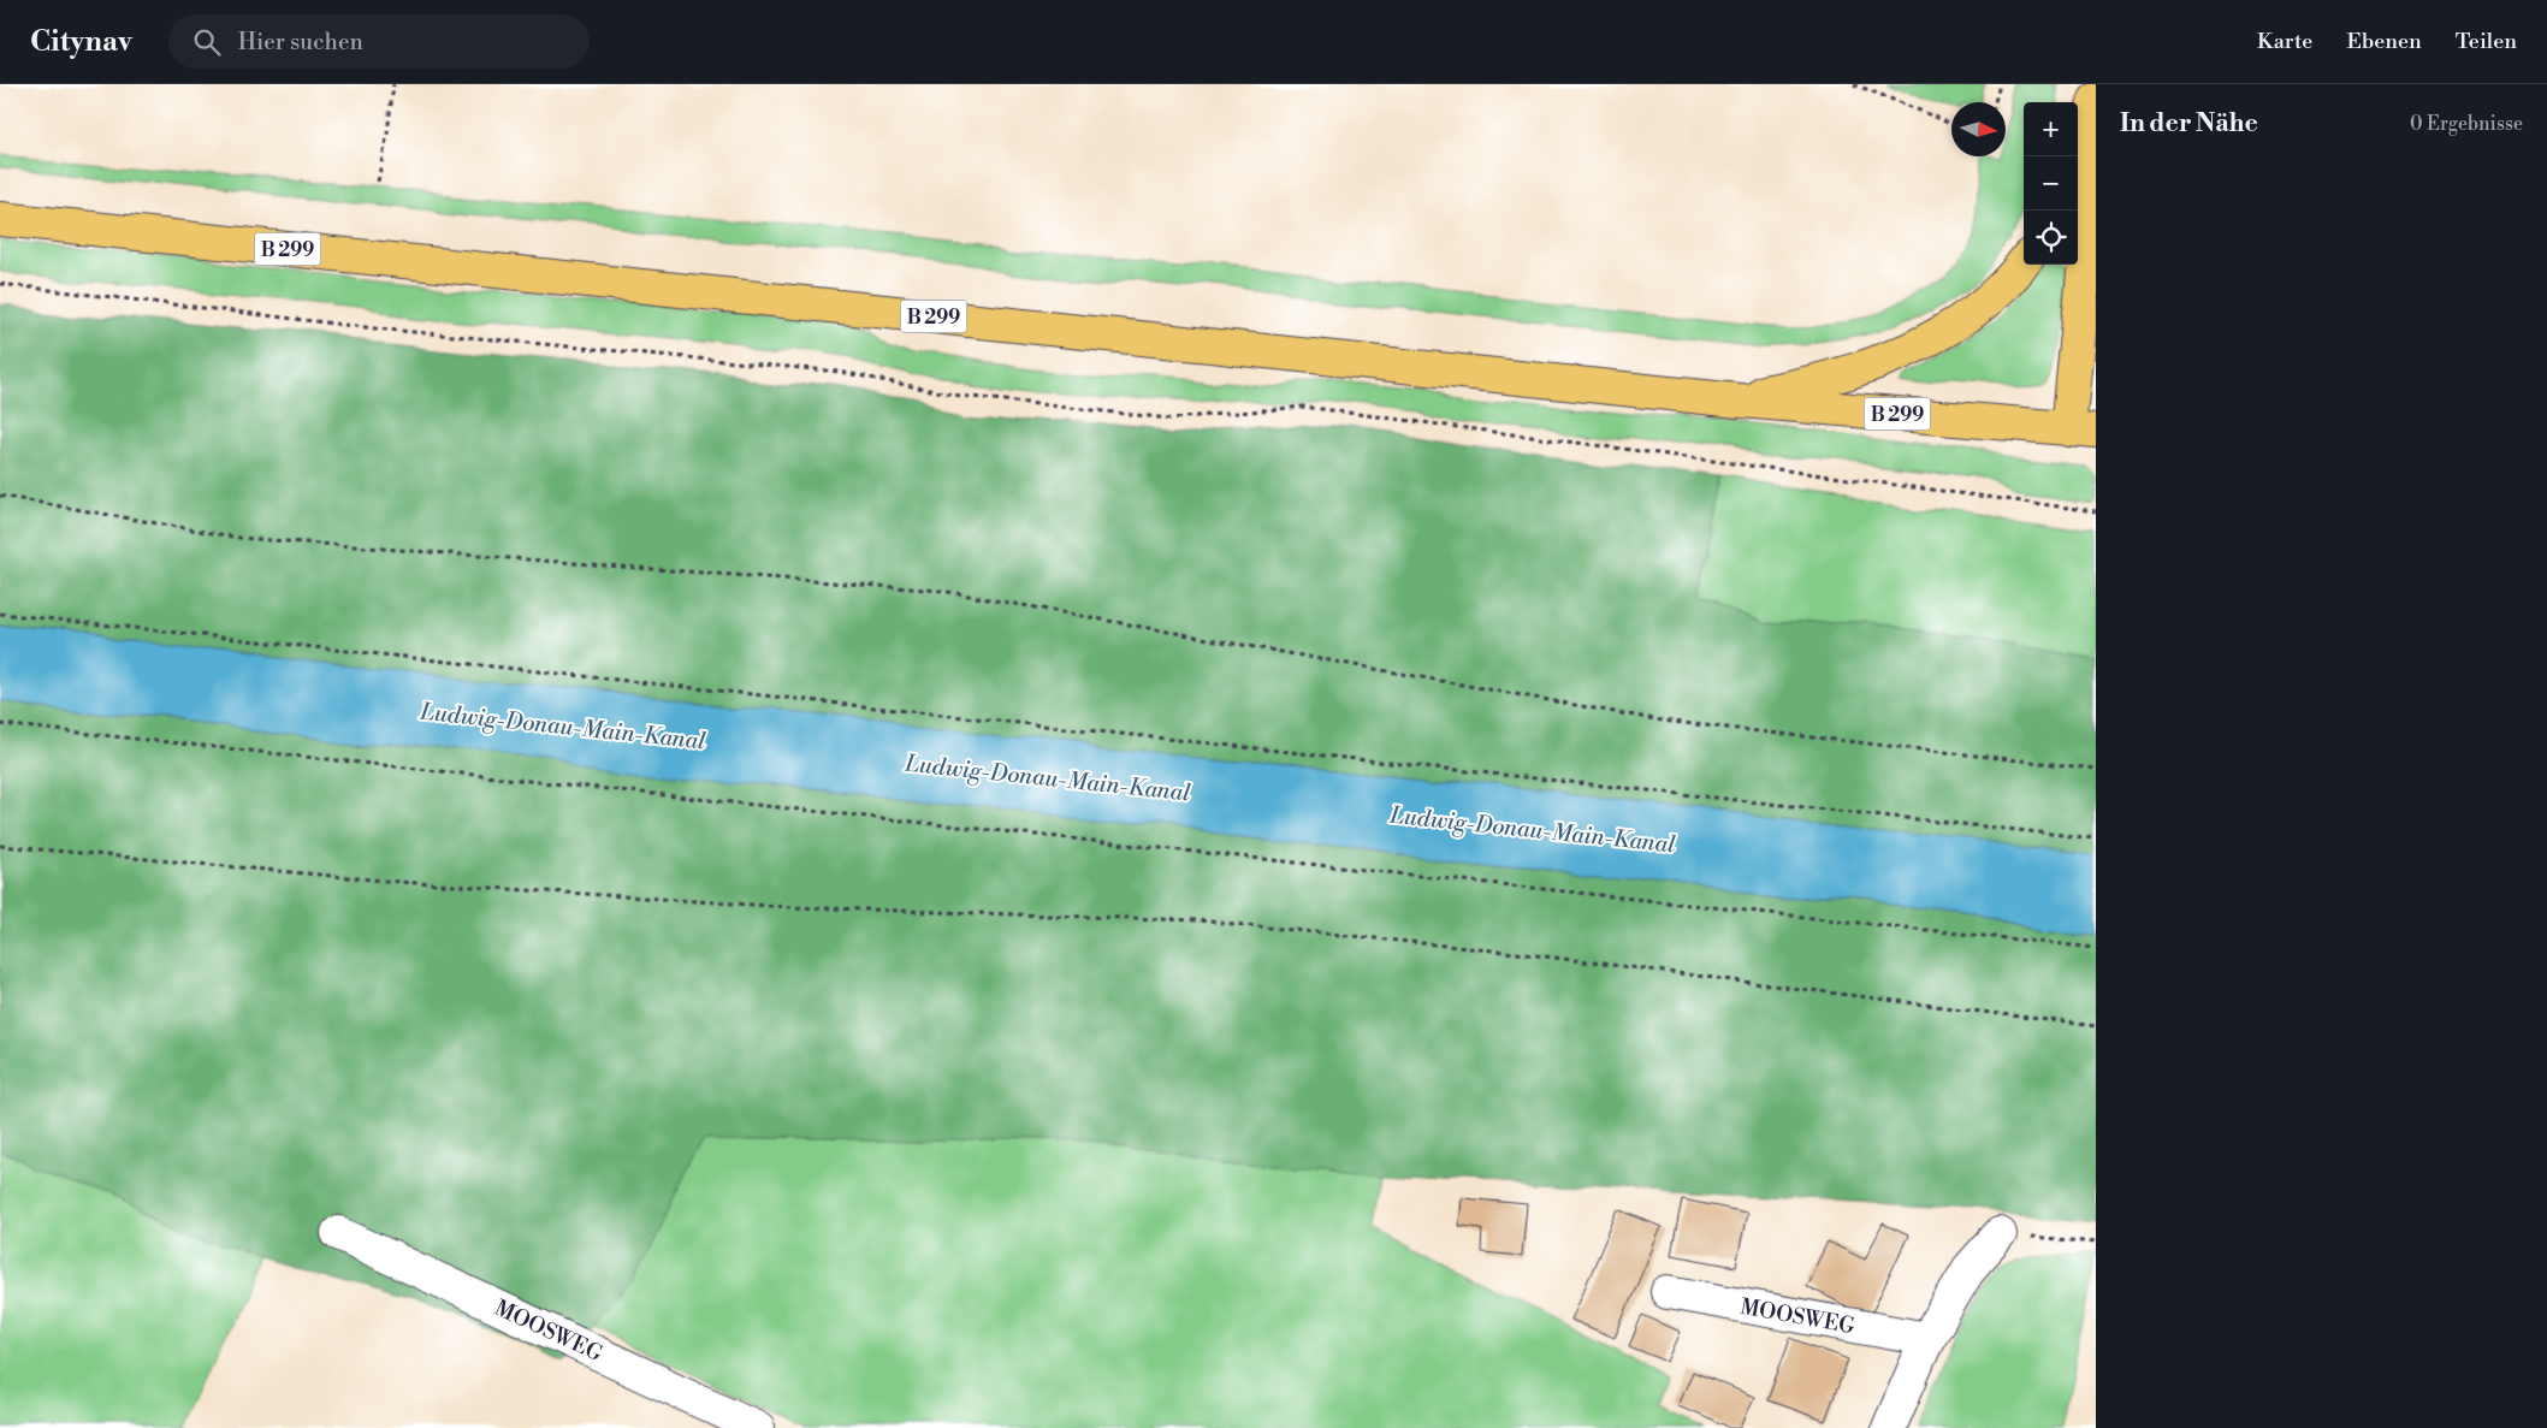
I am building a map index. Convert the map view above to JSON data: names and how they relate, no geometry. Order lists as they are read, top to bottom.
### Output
{
  "streets": {
    "main road": ["B 299"],
    "street": ["MOOSWEG"]
  },
  "water": ["Ludwig-Donau-Main-Kanal"],
  "north": "right",
  "page": {
    "header": "Citynav",
    "search": "Hier suchen",
    "nav": ["Karte", "Ebenen", "Teilen"],
    "heading": ["In der Nähe", "0 Ergebnisse"],
    "map_buttons": ["+", "−"]
  }
}
